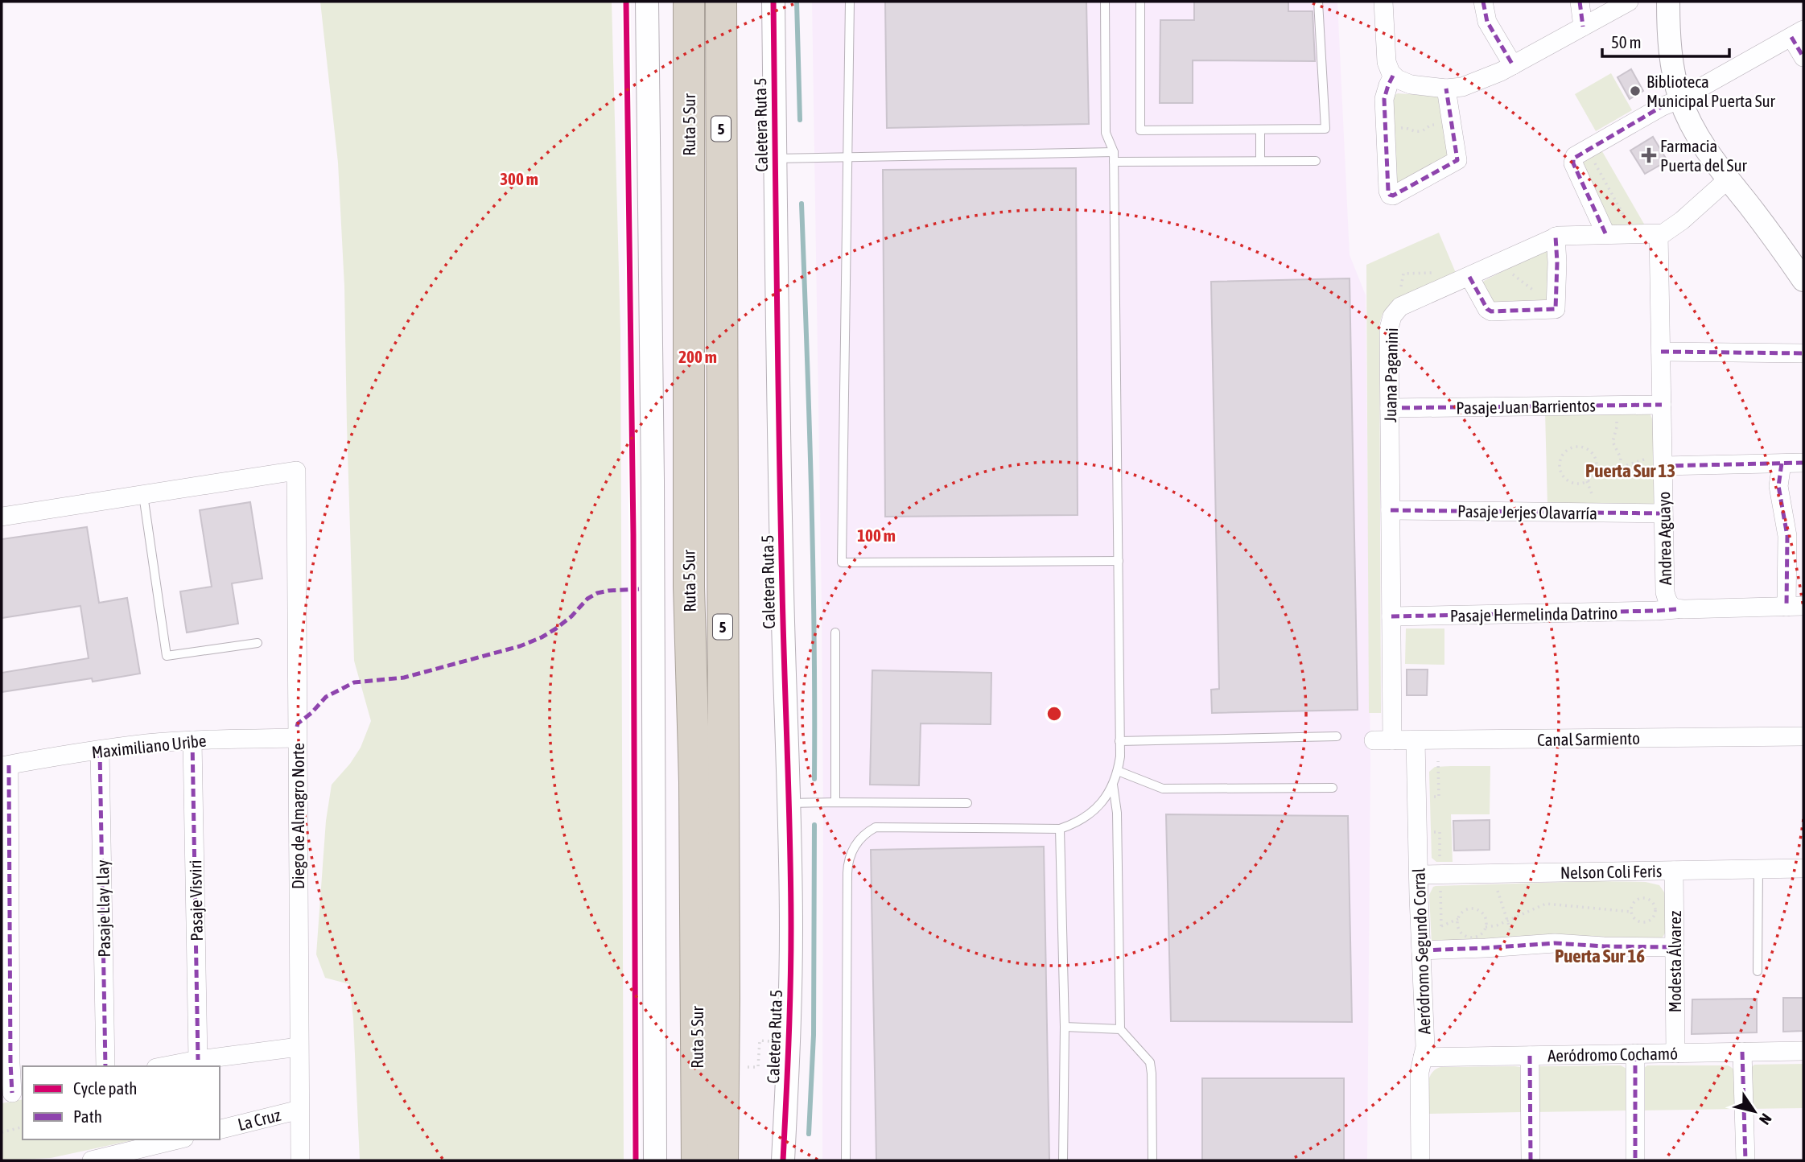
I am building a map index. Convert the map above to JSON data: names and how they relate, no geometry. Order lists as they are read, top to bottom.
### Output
{
  "streets": {
    "highway": ["Ruta 5 Sur", "5"],
    "street": [
      "Caletera Ruta 5",
      "Juana Paganini",
      "Pasaje Juan Barrientos",
      "Pasaje Jerjes Olavarría",
      "Andrea Aguayo",
      "Pasaje Hermelinda Datrino",
      "Canal Sarmiento",
      "Maximiliano Uribe",
      "Diego de Almagro Norte",
      "Nelson Coli Feris",
      "Pasaje Visviri",
      "Pasaje Llay Llay",
      "Aeródromo Segundo Corral",
      "Modesta Álvarez",
      "Aeródromo Cochamó",
      "La Cruz"
    ]
  },
  "crossings": [
    ["Juana Paganini", "Pasaje Juan Barrientos"],
    ["Juana Paganini", "Pasaje Jerjes Olavarría"],
    ["Juana Paganini", "Andrea Aguayo"],
    ["Juana Paganini", "Pasaje Hermelinda Datrino"],
    ["Juana Paganini", "Canal Sarmiento"],
    ["Pasaje Juan Barrientos", "Andrea Aguayo"],
    ["Pasaje Jerjes Olavarría", "Andrea Aguayo"],
    ["Andrea Aguayo", "Pasaje Hermelinda Datrino"],
    ["Canal Sarmiento", "Aeródromo Segundo Corral"],
    ["Maximiliano Uribe", "Diego de Almagro Norte"],
    ["Maximiliano Uribe", "Pasaje Visviri"],
    ["Maximiliano Uribe", "Pasaje Llay Llay"],
    ["Diego de Almagro Norte", "La Cruz"],
    ["Nelson Coli Feris", "Aeródromo Segundo Corral"],
    ["Nelson Coli Feris", "Modesta Álvarez"],
    ["Aeródromo Segundo Corral", "Aeródromo Cochamó"],
    ["Modesta Álvarez", "Aeródromo Cochamó"]
  ],
  "districts": ["Puerta Sur 13", "Puerta Sur 16"],
  "places": {
    "other": ["Biblioteca Municipal Puerta Sur"],
    "health": ["Farmacia Puerta del Sur"]
  },
  "legend": ["Cycle path", "Path"],
  "scale_bar": "50 m",
  "north": "bottom right",
  "rings": ["300 m", "200 m", "100 m"]
}
